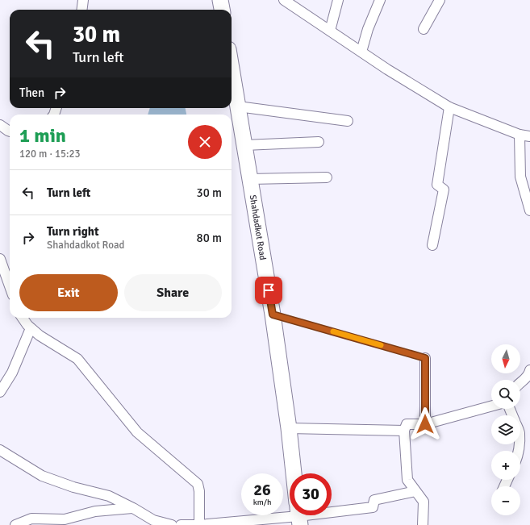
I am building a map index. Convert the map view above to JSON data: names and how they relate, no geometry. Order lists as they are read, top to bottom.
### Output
{
  "streets": {
    "main road": ["Shahdadkot Road"]
  },
  "north": "bottom",
  "page": {
    "turn": ["30 m", "Turn left"],
    "then": "Then",
    "heading": ["1 min", "120 m · 15:23"],
    "list": [
      {
        "name": "Turn left",
        "value": "30 m"
      },
      {
        "name": "Turn right",
        "note": "Shahdadkot Road",
        "value": "80 m"
      }
    ],
    "buttons": ["Exit", "Share"],
    "map_buttons": ["+", "−"],
    "speed": "26 km/h",
    "limit": "30"
  }
}
